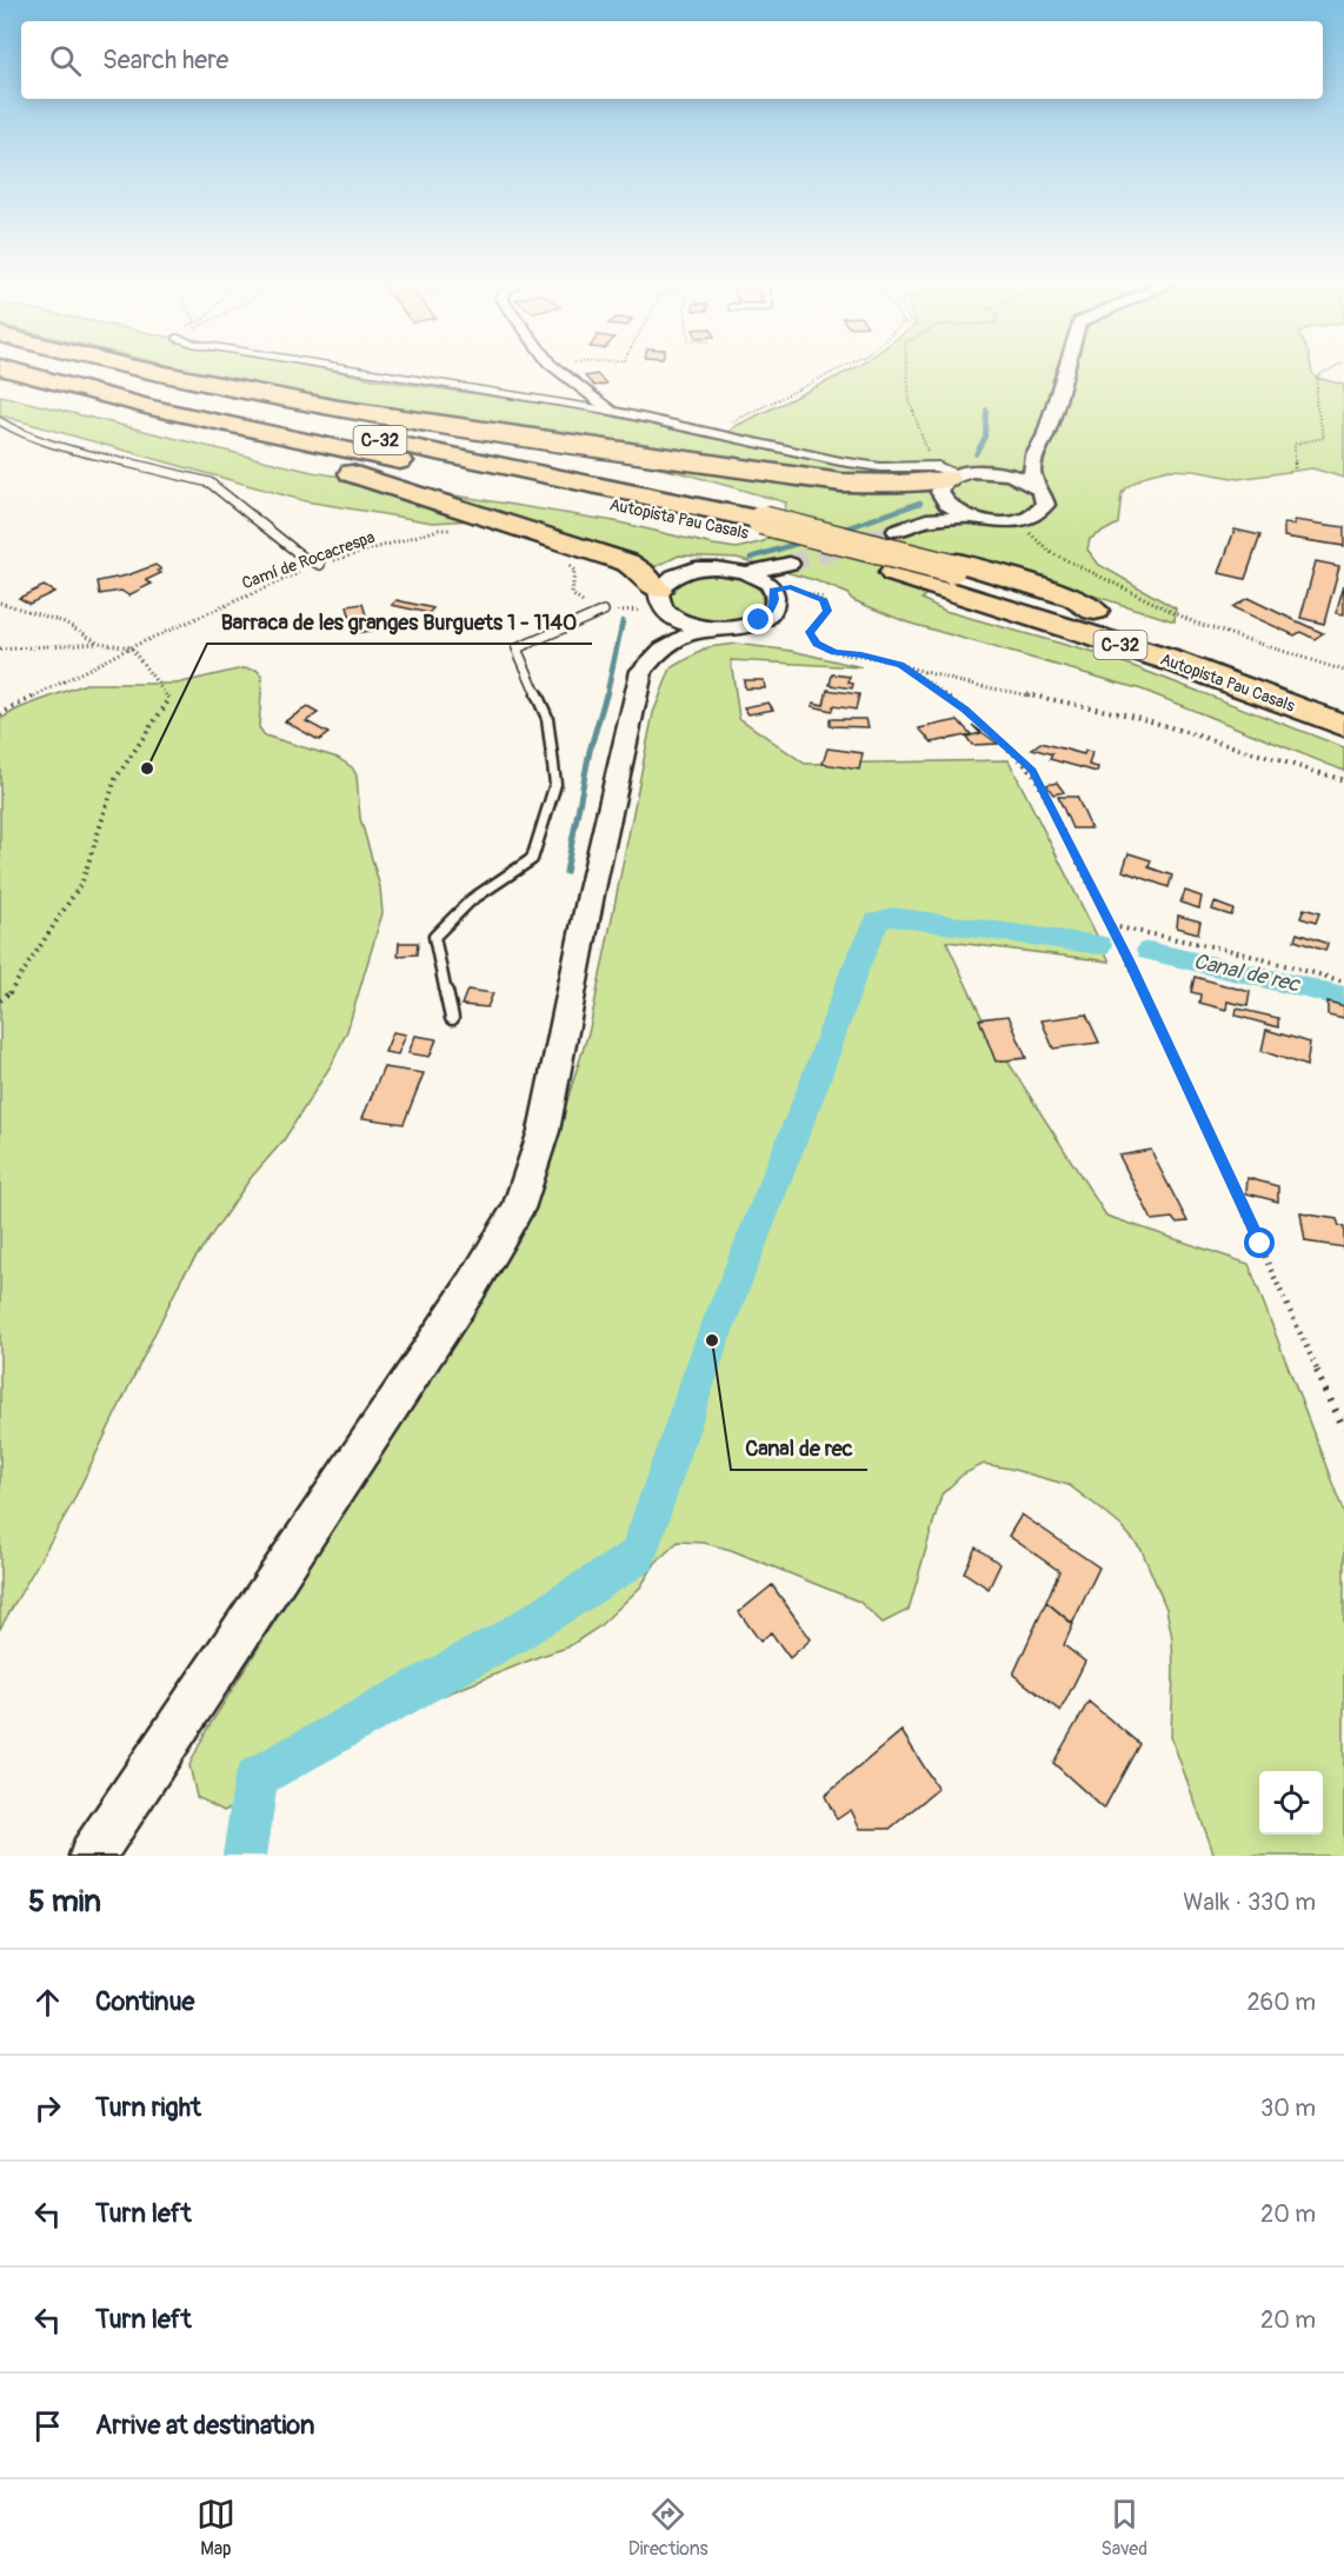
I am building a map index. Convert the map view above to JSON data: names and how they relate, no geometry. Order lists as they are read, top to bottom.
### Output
{
  "streets": {
    "highway": ["C-32", "Autopista Pau Casals"],
    "path": ["Camí de Rocacrespa"]
  },
  "water": ["Canal de rec"],
  "places": ["Barraca de les granges Burguets 1 - 1140", "Canal de rec"],
  "page": {
    "search": "Search here",
    "heading": ["5 min", "Walk · 330 m"],
    "list": [
      ["Continue", "260 m"],
      ["Turn right", "30 m"],
      ["Turn left", "20 m"],
      ["Turn left", "20 m"],
      "Arrive at destination"
    ],
    "nav": ["Map", "Directions", "Saved"]
  }
}
